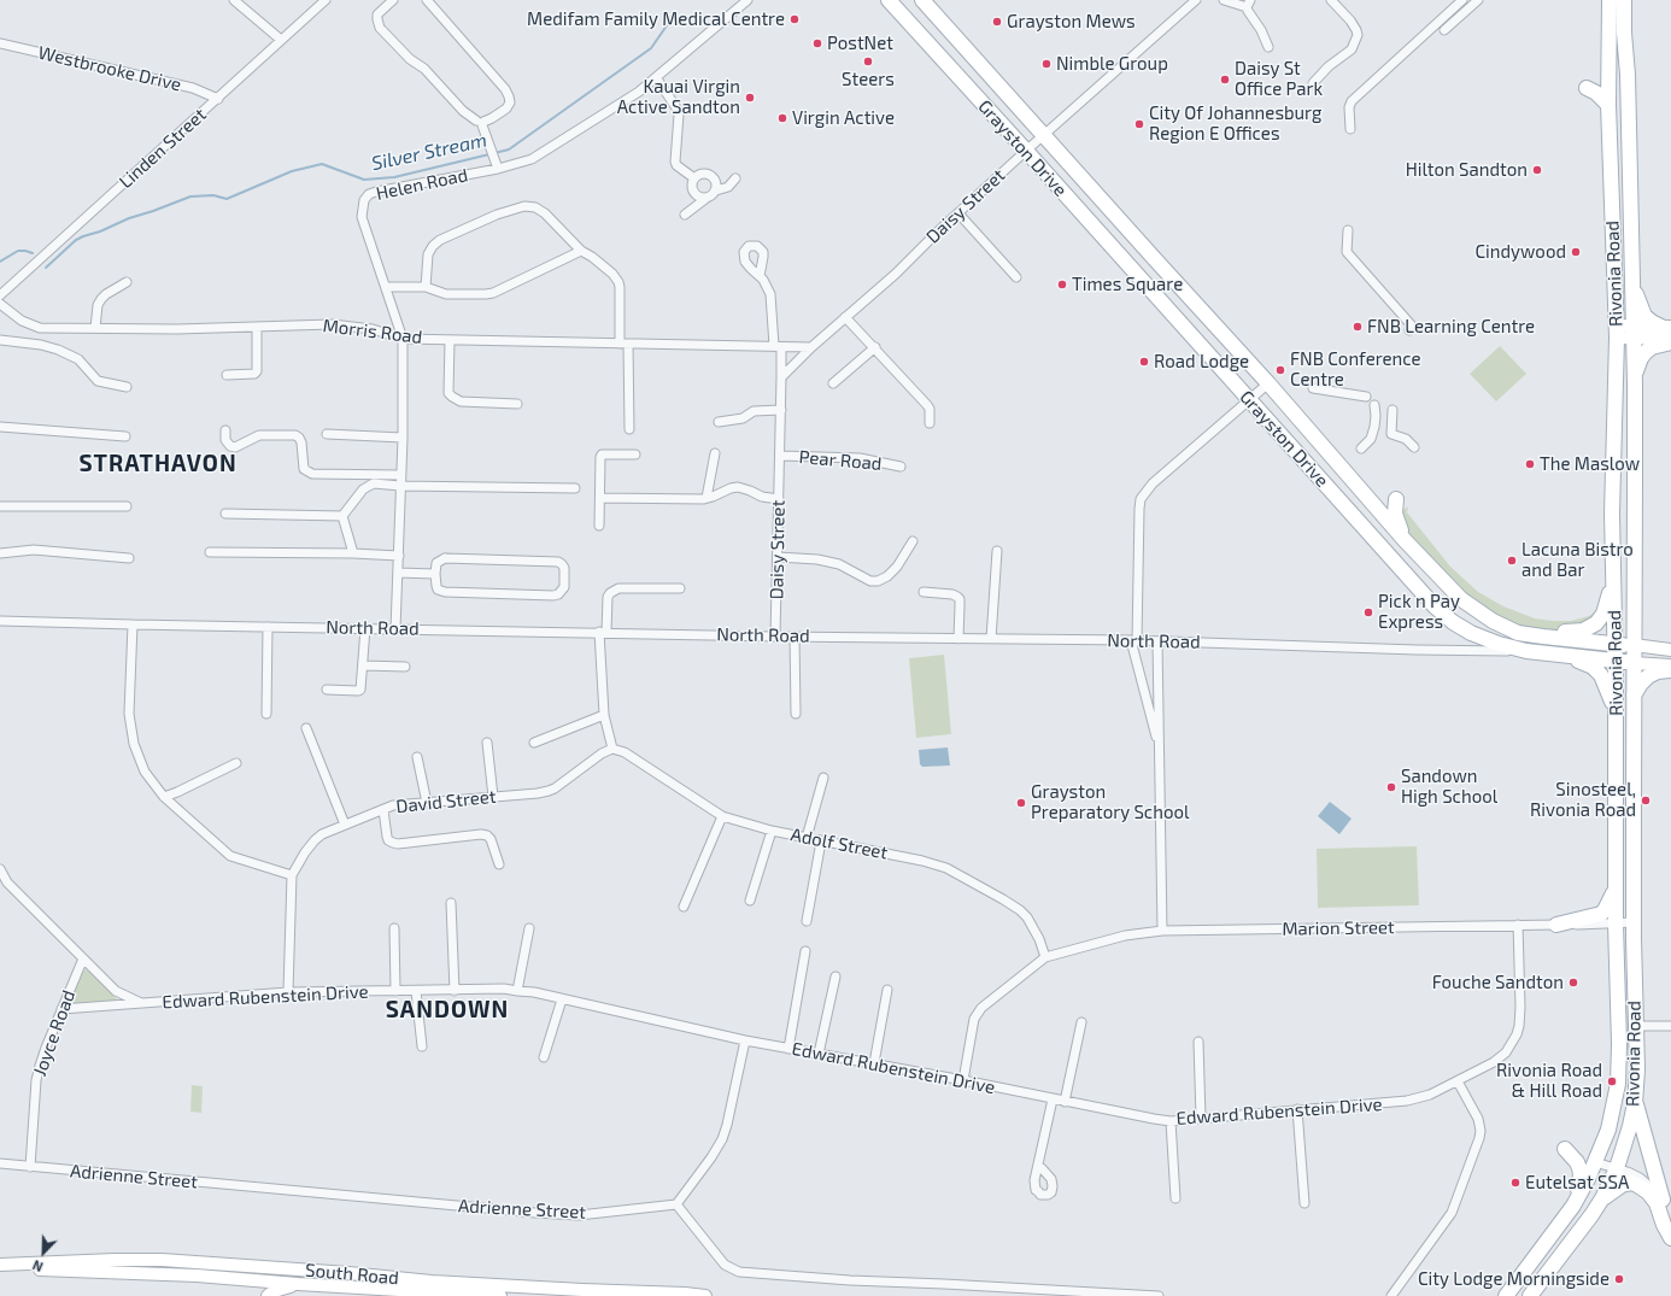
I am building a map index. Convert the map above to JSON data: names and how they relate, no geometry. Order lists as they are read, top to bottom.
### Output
{
  "streets": {
    "main road": ["Grayston Drive", "Rivonia Road"],
    "street": [
      "Westbrooke Drive",
      "Linden Street",
      "Helen Road",
      "Daisy Street",
      "Morris Road",
      "Pear Road",
      "North Road",
      "David Street",
      "Adolf Street",
      "Marion Street",
      "Edward Rubenstein Drive",
      "Joyce Road",
      "Adrienne Street",
      "South Road"
    ]
  },
  "crossings": [
    ["Westbrooke Drive", "Linden Street"],
    ["Grayston Drive", "Daisy Street"],
    ["Grayston Drive", "Rivonia Road"],
    ["Grayston Drive", "North Road"],
    ["Helen Road", "Morris Road"],
    ["Helen Road", "North Road"],
    ["Daisy Street", "Morris Road"],
    ["Daisy Street", "Pear Road"],
    ["Daisy Street", "North Road"],
    ["Rivonia Road", "Marion Street"],
    ["David Street", "Adolf Street"],
    ["David Street", "Edward Rubenstein Drive"],
    ["Adolf Street", "Marion Street"],
    ["Marion Street", "Edward Rubenstein Drive"],
    ["Edward Rubenstein Drive", "Joyce Road"],
    ["Joyce Road", "Adrienne Street"]
  ],
  "districts": ["STRATHAVON", "SANDOWN"],
  "water": ["Silver Stream"],
  "places": [
    "Medifam Family Medical Centre",
    "Grayston Mews",
    "PostNet",
    "Steers",
    "Nimble Group",
    "Daisy St Office Park",
    "Kauai Virgin Active Sandton",
    "Virgin Active",
    "City Of Johannesburg Region E Offices",
    "Hilton Sandton",
    "Cindywood",
    "Times Square",
    "FNB Learning Centre",
    "Road Lodge",
    "FNB Conference Centre",
    "The Maslow",
    "Lacuna Bistro and Bar",
    "Pick n Pay Express",
    "Sandown High School",
    "Sinosteel, Rivonia Road",
    "Grayston Preparatory School",
    "Fouche Sandton",
    "Rivonia Road & Hill Road",
    "Eutelsat SSA",
    "City Lodge Morningside"
  ],
  "north": "bottom left"
}
